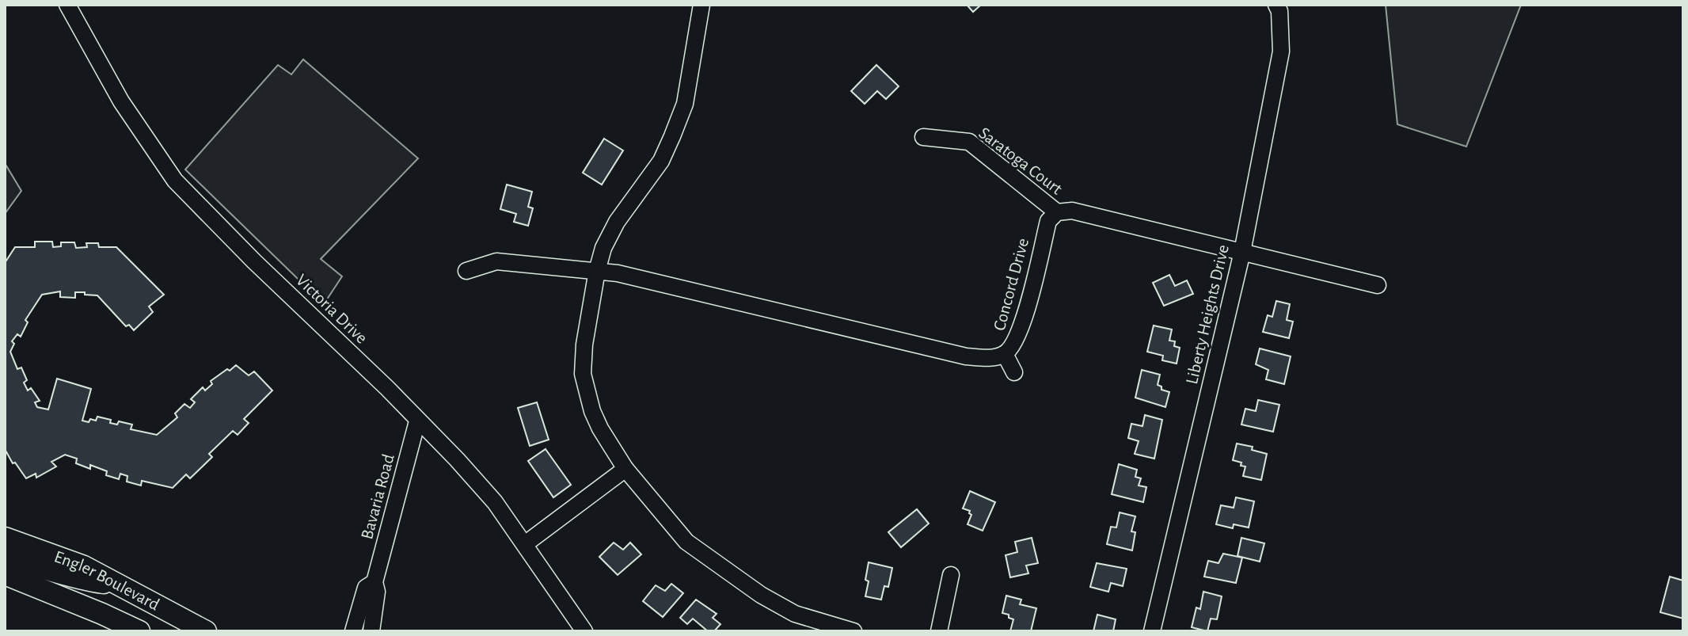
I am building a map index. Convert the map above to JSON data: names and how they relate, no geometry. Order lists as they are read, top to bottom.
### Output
{
  "streets": {
    "main road": ["Engler Boulevard"],
    "street": [
      "Saratoga Court",
      "Concord Drive",
      "Victoria Drive",
      "Liberty Heights Drive",
      "Bavaria Road"
    ]
  },
  "crossings": [
    ["Saratoga Court", "Concord Drive"],
    ["Victoria Drive", "Bavaria Road"]
  ]
}
